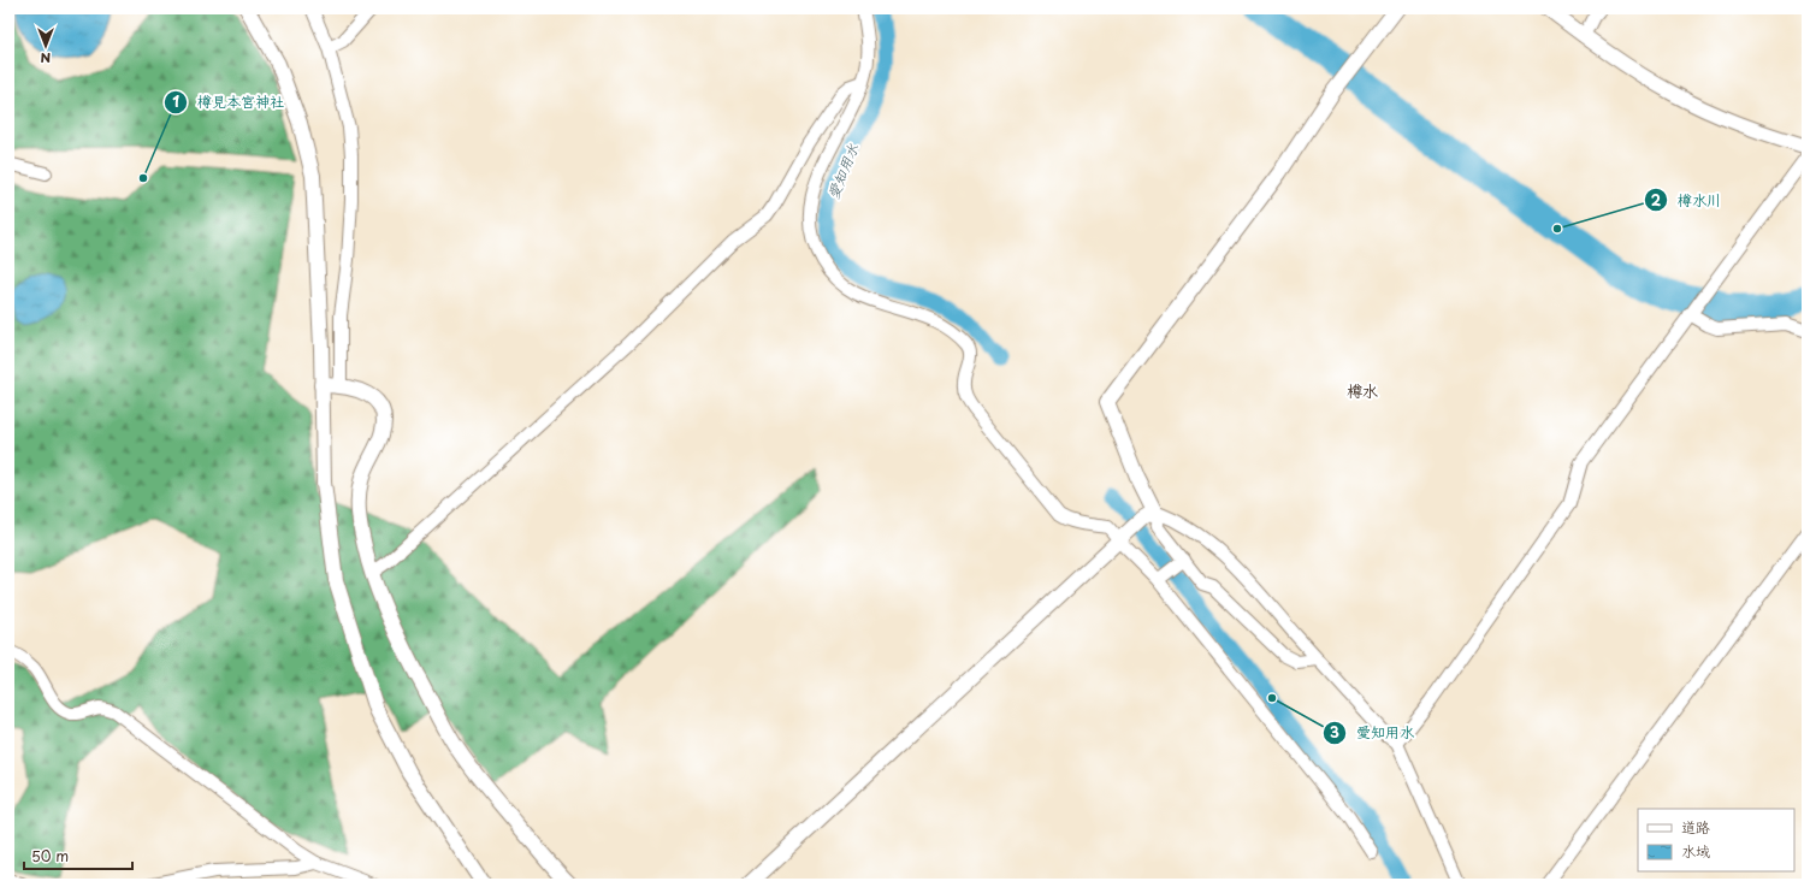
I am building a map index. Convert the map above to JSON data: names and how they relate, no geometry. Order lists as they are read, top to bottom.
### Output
{
  "districts": ["樽水"],
  "water": ["愛知用水"],
  "places": ["樽見本宮神社", "樽水川", "愛知用水"],
  "legend": ["道路", "水域"],
  "scale_bar": "50 m",
  "north": "bottom"
}
